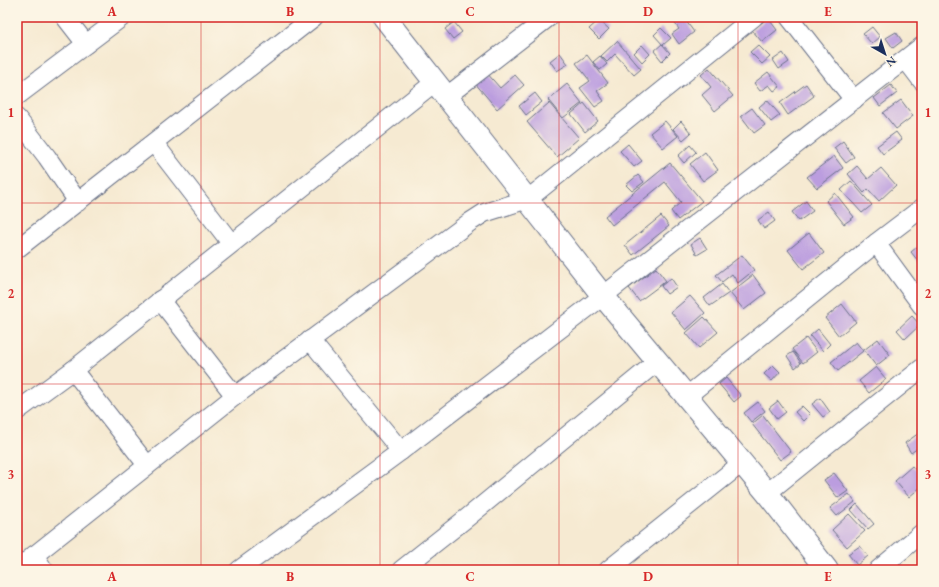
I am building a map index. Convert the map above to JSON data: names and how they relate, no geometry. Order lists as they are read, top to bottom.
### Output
{
  "north": "bottom right",
  "grid": {
    "columns": [
      "A",
      "B",
      "C",
      "D",
      "E"
    ],
    "rows": ["1", "2", "3"]
  }
}
